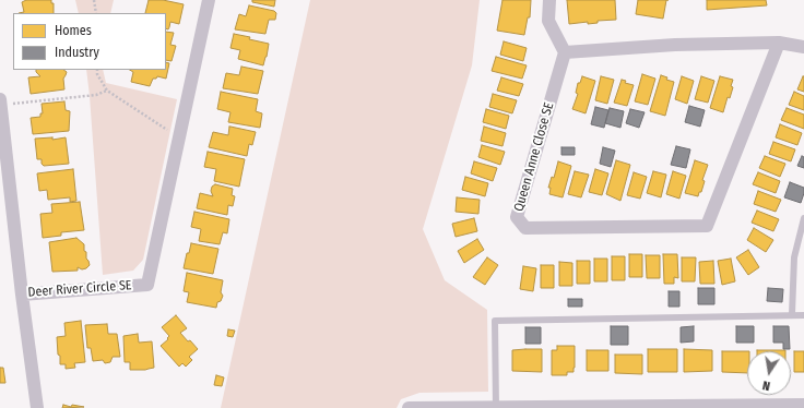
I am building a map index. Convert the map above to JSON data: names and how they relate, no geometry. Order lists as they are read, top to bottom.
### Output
{
  "streets": {
    "street": ["Queen Anne Close SE", "Deer River Circle SE"]
  },
  "legend": ["Homes", "Industry"],
  "north": "bottom"
}
